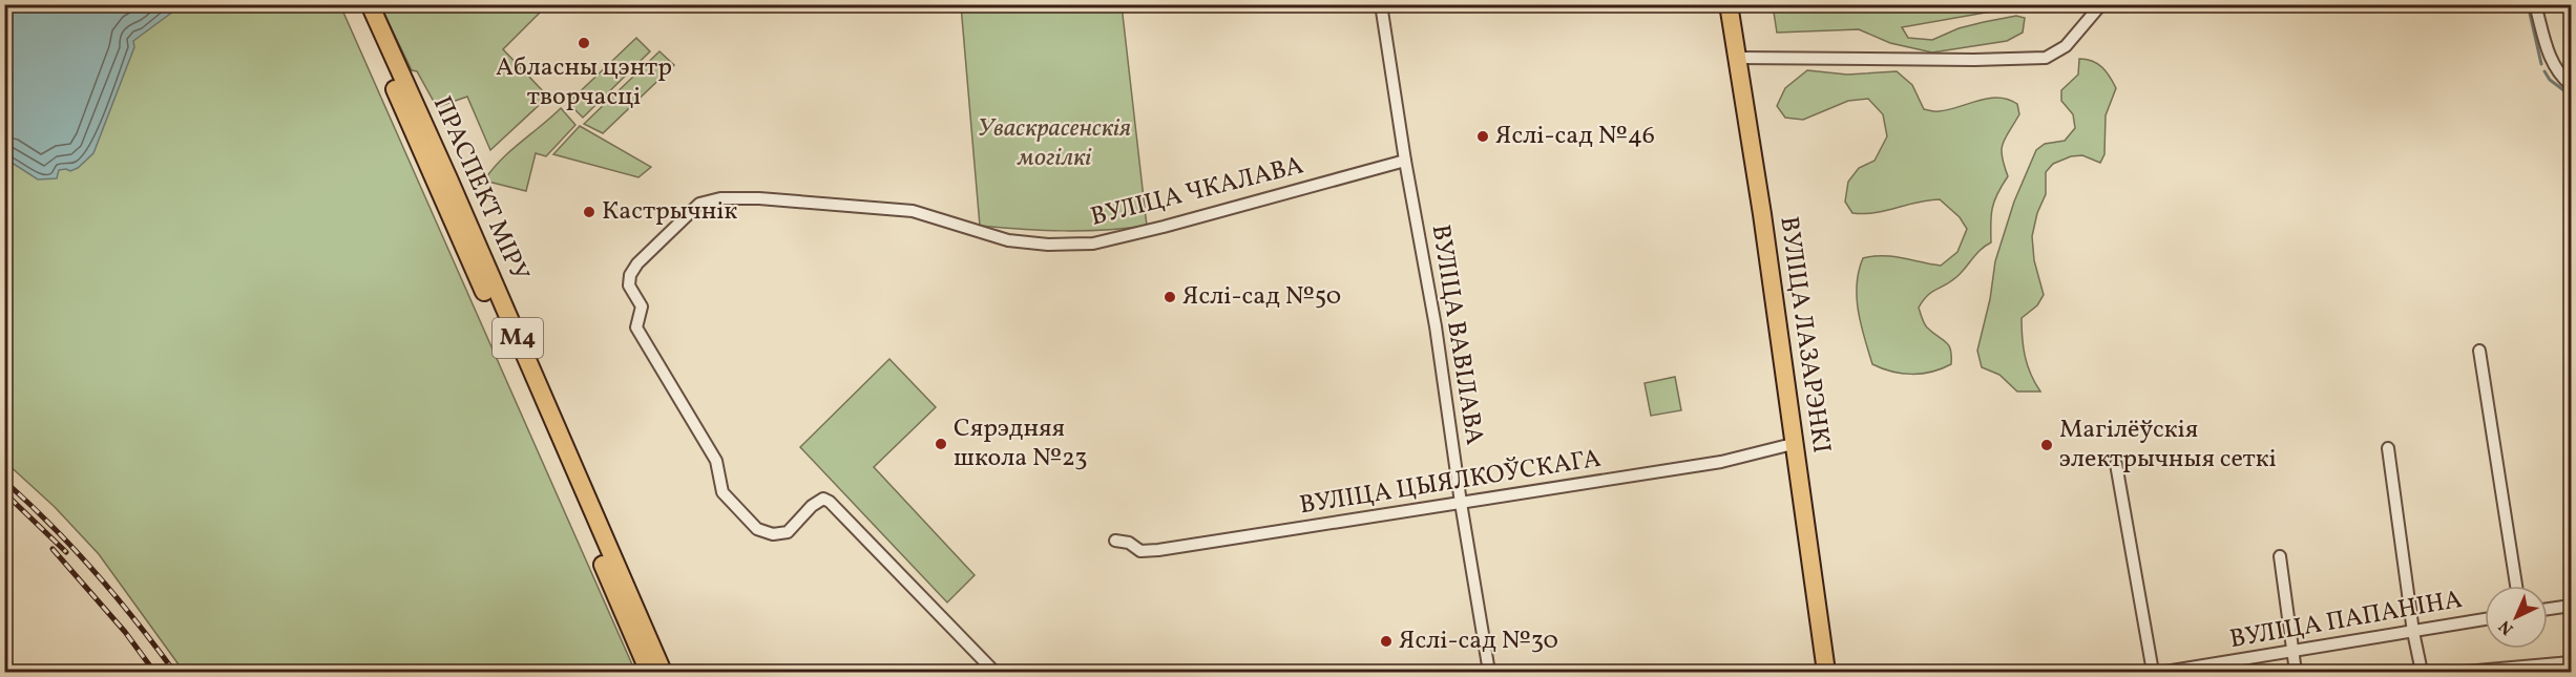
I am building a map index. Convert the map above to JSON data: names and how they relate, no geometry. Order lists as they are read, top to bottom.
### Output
{
  "streets": {
    "main road": ["ПРАСПЕКТ МІРУ", "ВУЛІЦА ЛАЗАРЭНКІ", "М4"],
    "street": [
      "ВУЛІЦА ЧКАЛАВА",
      "ВУЛІЦА ВАВІЛАВА",
      "ВУЛІЦА ЦЫЯЛКОЎСКАГА",
      "ВУЛІЦА ПАПАНІНА"
    ]
  },
  "crossings": [
    ["ВУЛІЦА ЧКАЛАВА", "ВУЛІЦА ВАВІЛАВА"],
    ["ВУЛІЦА ВАВІЛАВА", "ВУЛІЦА ЦЫЯЛКОЎСКАГА"],
    ["ВУЛІЦА ЛАЗАРЭНКІ", "ВУЛІЦА ЦЫЯЛКОЎСКАГА"]
  ],
  "parks": ["Уваскрасенскія могілкі"],
  "places": [
    "Абласны цэнтр творчасці",
    "Яслі-сад №46",
    "Кастрычнік",
    "Яслі-сад №50",
    "Сярэдняя школа №23",
    "Магілёўскія электрычныя сеткі",
    "Яслі-сад №30"
  ],
  "north": "bottom left"
}
